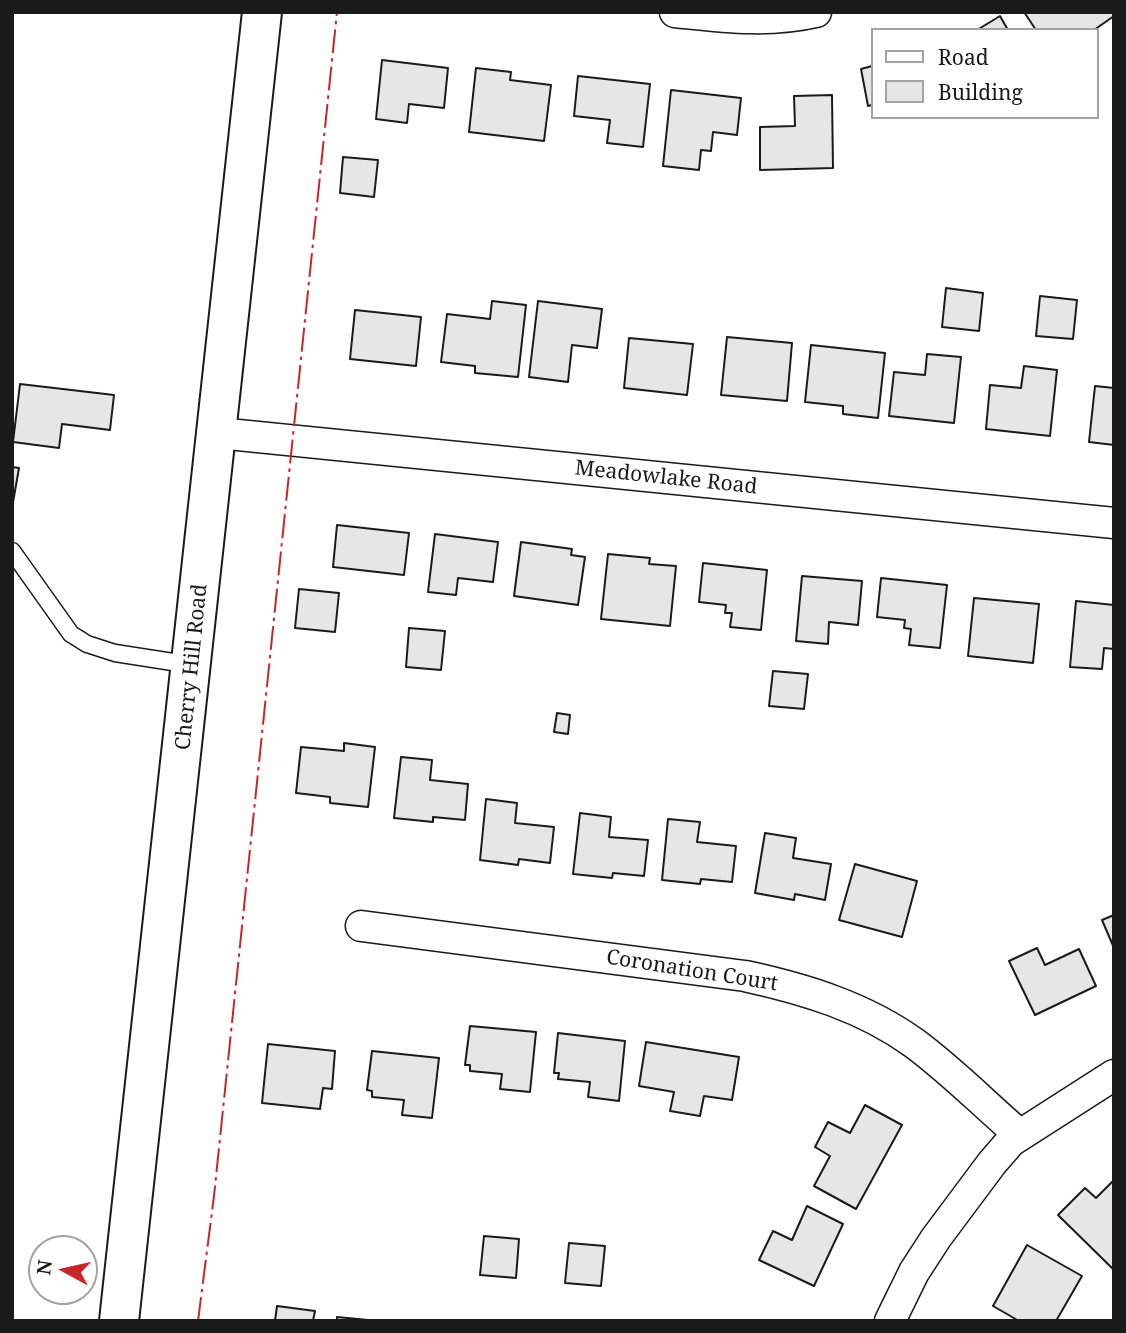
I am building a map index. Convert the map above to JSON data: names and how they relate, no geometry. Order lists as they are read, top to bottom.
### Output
{
  "streets": {
    "main road": ["Cherry Hill Road"],
    "street": ["Meadowlake Road", "Coronation Court"]
  },
  "crossings": [
    ["Meadowlake Road", "Cherry Hill Road"]
  ],
  "legend": ["Road", "Building"],
  "north": "left"
}
